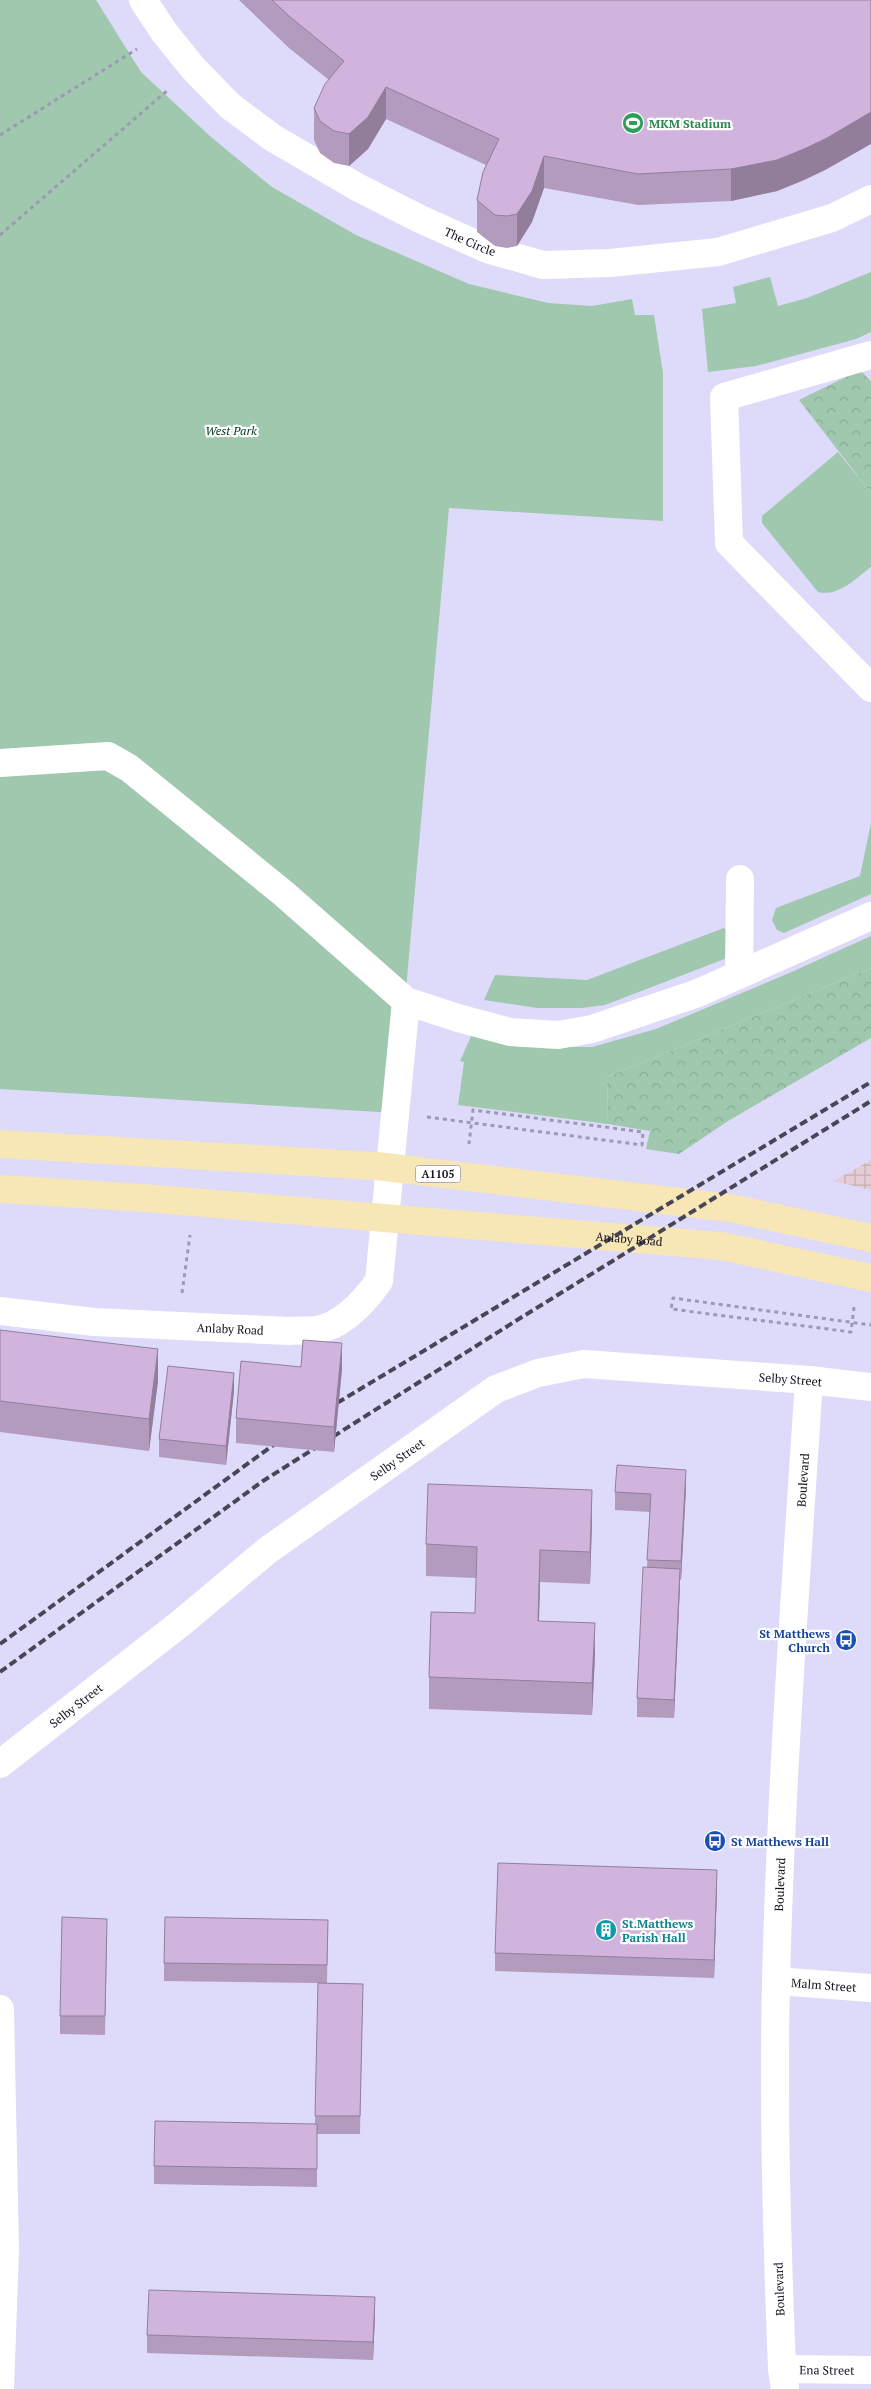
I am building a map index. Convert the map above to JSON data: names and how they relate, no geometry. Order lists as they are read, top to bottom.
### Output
{
  "streets": {
    "main road": ["A1105", "Anlaby Road"],
    "street": [
      "The Circle",
      "Selby Street",
      "Boulevard",
      "Malm Street",
      "Ena Street"
    ]
  },
  "crossings": [
    ["Selby Street", "Boulevard"],
    ["Boulevard", "Malm Street"],
    ["Boulevard", "Ena Street"]
  ],
  "parks": ["West Park"],
  "places": {
    "sports": ["MKM Stadium"],
    "bus stop": ["St Matthews Church", "St Matthews Hall"],
    "building": ["St.Matthews Parish Hall"]
  }
}
